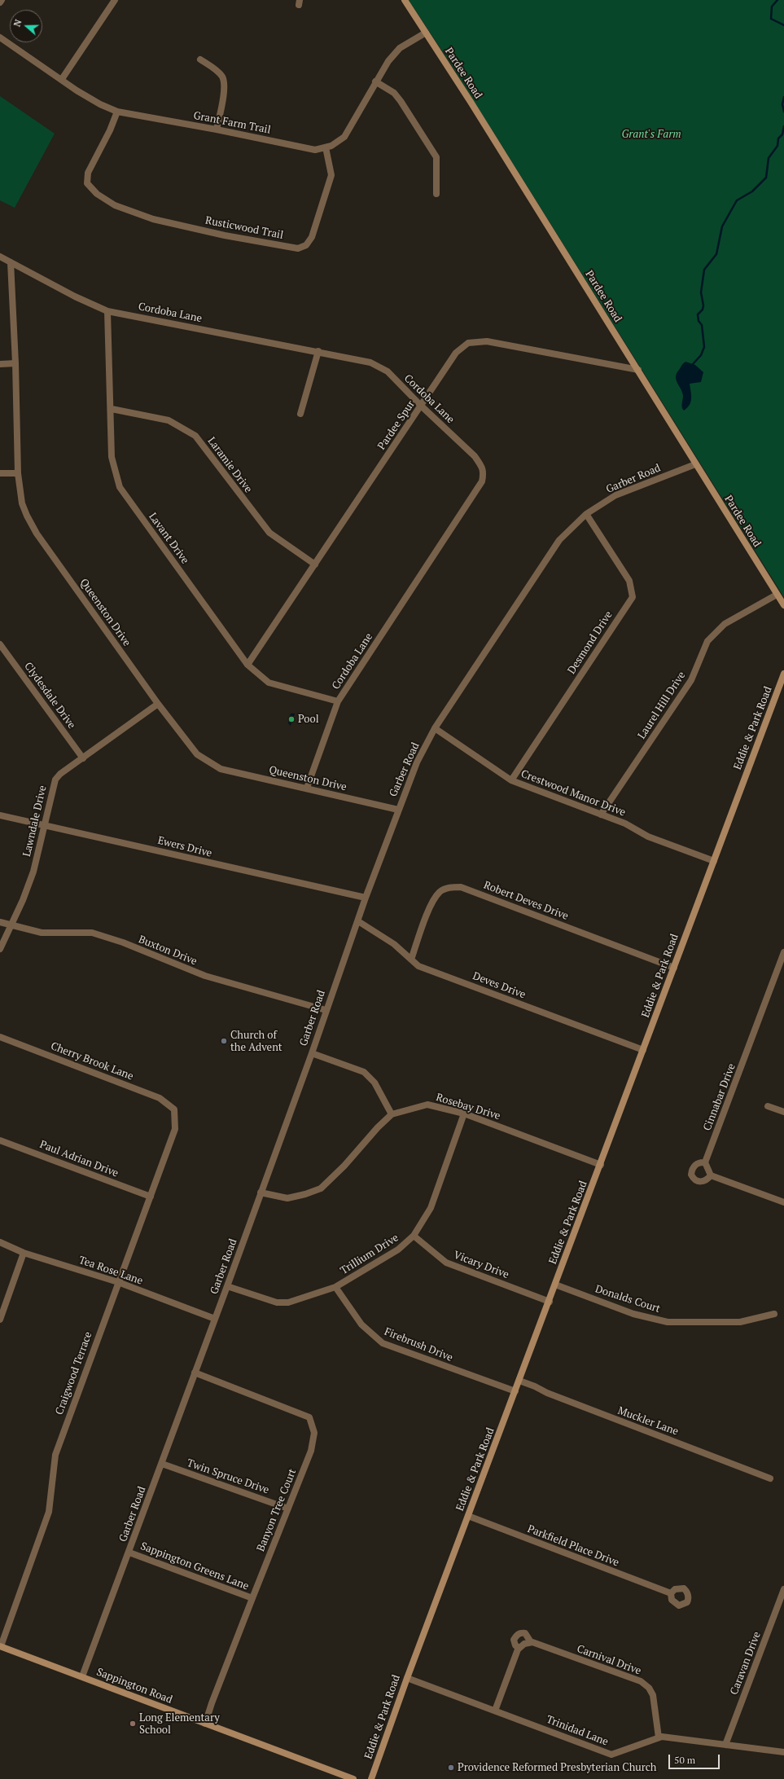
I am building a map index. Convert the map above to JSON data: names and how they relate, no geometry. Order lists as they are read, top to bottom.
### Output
{
  "streets": {
    "street": [
      "Pardee Road",
      "Grant Farm Trail",
      "Rusticwood Trail",
      "Cordoba Lane",
      "Pardee Spur",
      "Laramie Drive",
      "Garber Road",
      "Lavant Drive",
      "Queenston Drive",
      "Desmond Drive",
      "Clydesdale Drive",
      "Laurel Hill Drive",
      "Eddie & Park Road",
      "Crestwood Manor Drive",
      "Lawndale Drive",
      "Ewers Drive",
      "Robert Deves Drive",
      "Buxton Drive",
      "Deves Drive",
      "Cherry Brook Lane",
      "Cinnabar Drive",
      "Rosebay Drive",
      "Paul Adrian Drive",
      "Trillium Drive",
      "Vicary Drive",
      "Tea Rose Lane",
      "Donalds Court",
      "Firebrush Drive",
      "Craigwood Terrace",
      "Muckler Lane",
      "Twin Spruce Drive",
      "Banyon Tree Court",
      "Parkfield Place Drive",
      "Sappington Greens Lane",
      "Carnival Drive",
      "Caravan Drive",
      "Sappington Road",
      "Trinidad Lane"
    ]
  },
  "crossings": [
    ["Pardee Road", "Grant Farm Trail"],
    ["Pardee Road", "Pardee Spur"],
    ["Pardee Road", "Garber Road"],
    ["Pardee Road", "Laurel Hill Drive"],
    ["Grant Farm Trail", "Rusticwood Trail"],
    ["Cordoba Lane", "Pardee Spur"],
    ["Cordoba Lane", "Lavant Drive"],
    ["Cordoba Lane", "Queenston Drive"],
    ["Pardee Spur", "Laramie Drive"],
    ["Pardee Spur", "Lavant Drive"],
    ["Laramie Drive", "Lavant Drive"],
    ["Garber Road", "Queenston Drive"],
    ["Garber Road", "Desmond Drive"],
    ["Garber Road", "Crestwood Manor Drive"],
    ["Garber Road", "Ewers Drive"],
    ["Garber Road", "Buxton Drive"],
    ["Garber Road", "Deves Drive"],
    ["Garber Road", "Rosebay Drive"],
    ["Garber Road", "Trillium Drive"],
    ["Garber Road", "Tea Rose Lane"],
    ["Garber Road", "Twin Spruce Drive"],
    ["Garber Road", "Banyon Tree Court"],
    ["Garber Road", "Sappington Greens Lane"],
    ["Garber Road", "Sappington Road"],
    ["Queenston Drive", "Lawndale Drive"],
    ["Desmond Drive", "Crestwood Manor Drive"],
    ["Clydesdale Drive", "Lawndale Drive"],
    ["Laurel Hill Drive", "Crestwood Manor Drive"],
    ["Eddie & Park Road", "Crestwood Manor Drive"],
    ["Eddie & Park Road", "Robert Deves Drive"],
    ["Eddie & Park Road", "Deves Drive"],
    ["Eddie & Park Road", "Rosebay Drive"],
    ["Eddie & Park Road", "Vicary Drive"],
    ["Eddie & Park Road", "Donalds Court"],
    ["Eddie & Park Road", "Firebrush Drive"],
    ["Eddie & Park Road", "Muckler Lane"],
    ["Eddie & Park Road", "Parkfield Place Drive"],
    ["Eddie & Park Road", "Trinidad Lane"],
    ["Lawndale Drive", "Ewers Drive"],
    ["Lawndale Drive", "Buxton Drive"],
    ["Robert Deves Drive", "Deves Drive"],
    ["Cherry Brook Lane", "Craigwood Terrace"],
    ["Rosebay Drive", "Trillium Drive"],
    ["Paul Adrian Drive", "Craigwood Terrace"],
    ["Trillium Drive", "Vicary Drive"],
    ["Trillium Drive", "Firebrush Drive"],
    ["Tea Rose Lane", "Craigwood Terrace"],
    ["Craigwood Terrace", "Sappington Road"],
    ["Twin Spruce Drive", "Banyon Tree Court"],
    ["Banyon Tree Court", "Sappington Greens Lane"],
    ["Banyon Tree Court", "Sappington Road"],
    ["Carnival Drive", "Trinidad Lane"],
    ["Caravan Drive", "Trinidad Lane"]
  ],
  "parks": ["Grant's Farm"],
  "places": [
    "Pool",
    "Church of the Advent",
    "Long Elementary School",
    "Providence Reformed Presbyterian Church"
  ],
  "scale_bar": "50 m",
  "north": "left"
}
